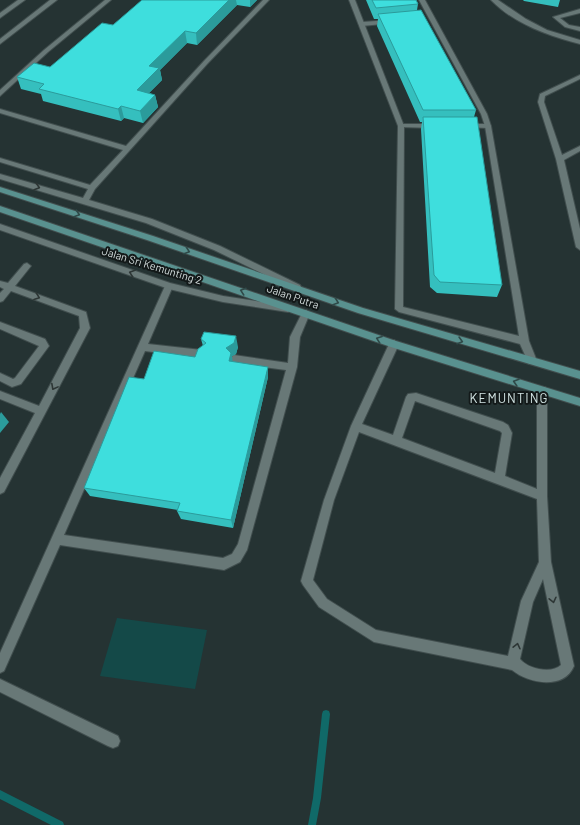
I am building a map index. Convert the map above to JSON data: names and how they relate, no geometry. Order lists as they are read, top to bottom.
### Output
{
  "streets": {
    "main road": ["Jalan Putra"],
    "street": ["Jalan Sri Kemunting 2"]
  },
  "crossings": [
    ["Jalan Sri Kemunting 2", "Jalan Putra"]
  ],
  "districts": ["KEMUNTING"]
}
